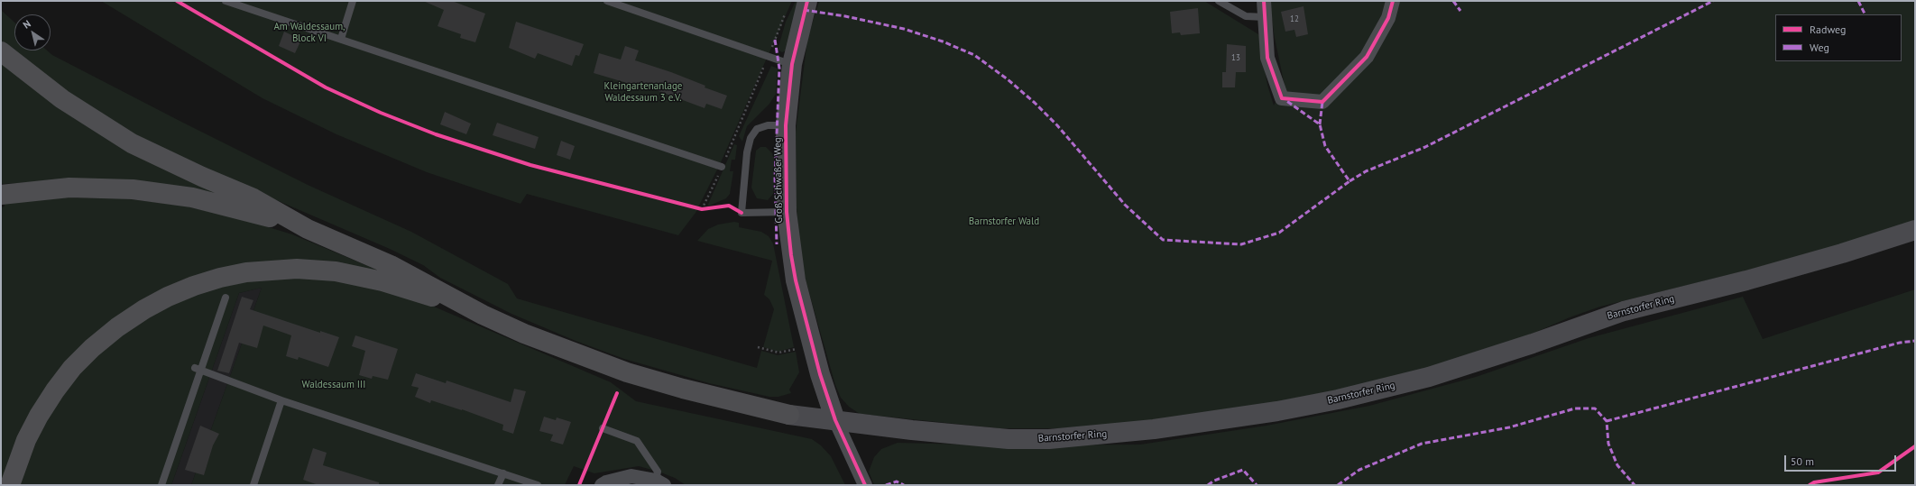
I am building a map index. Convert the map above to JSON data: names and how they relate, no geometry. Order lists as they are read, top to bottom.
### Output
{
  "streets": {
    "main road": ["Groß Schwaßer Weg", "Barnstorfer Ring"]
  },
  "crossings": [
    ["Groß Schwaßer Weg", "Barnstorfer Ring"]
  ],
  "parks": [
    "Am Waldessaum, Block VI",
    "Kleingartenanlage Waldessaum 3 e.V.",
    "Barnstorfer Wald",
    "Waldessaum III"
  ],
  "house_numbers": ["12", "13"],
  "legend": ["Radweg", "Weg"],
  "scale_bar": "50 m",
  "north": "top left"
}
